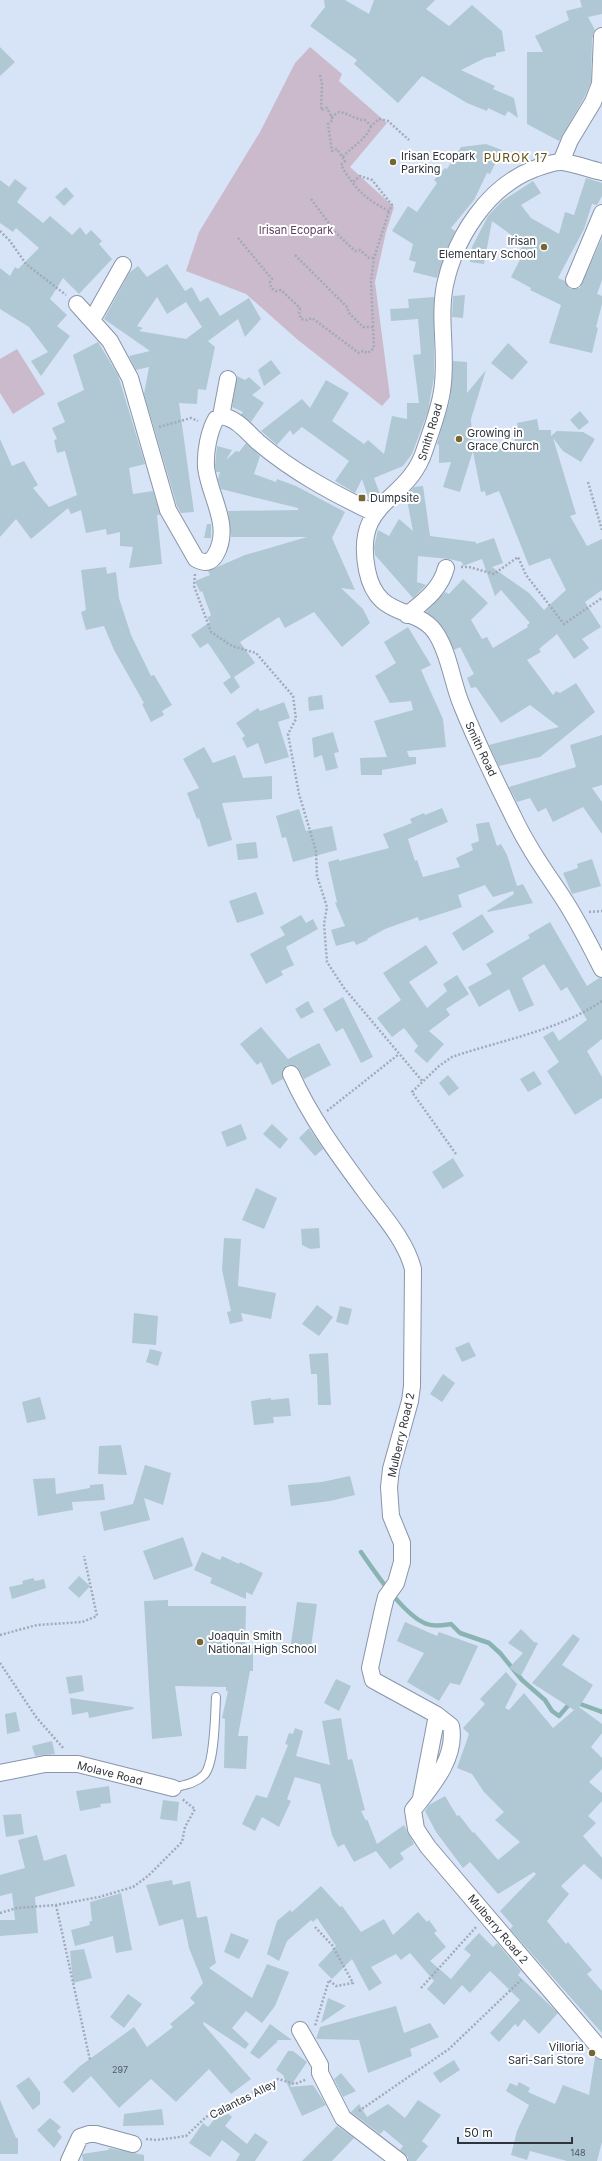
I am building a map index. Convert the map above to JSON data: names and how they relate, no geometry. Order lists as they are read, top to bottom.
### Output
{
  "streets": {
    "street": ["Smith Road", "Mulberry Road 2", "Molave Road"],
    "path": ["Calantas Alley"]
  },
  "districts": ["PUROK 17"],
  "parks": ["Irisan Ecopark"],
  "places": {
    "other": [
      "Irisan Ecopark Parking",
      "Irisan Elementary School",
      "Growing in Grace Church",
      "Joaquin Smith National High School",
      "Villoria Sari-Sari Store"
    ],
    "transit": ["Dumpsite"]
  },
  "house_numbers": ["297", "148"],
  "scale_bar": "50 m"
}
